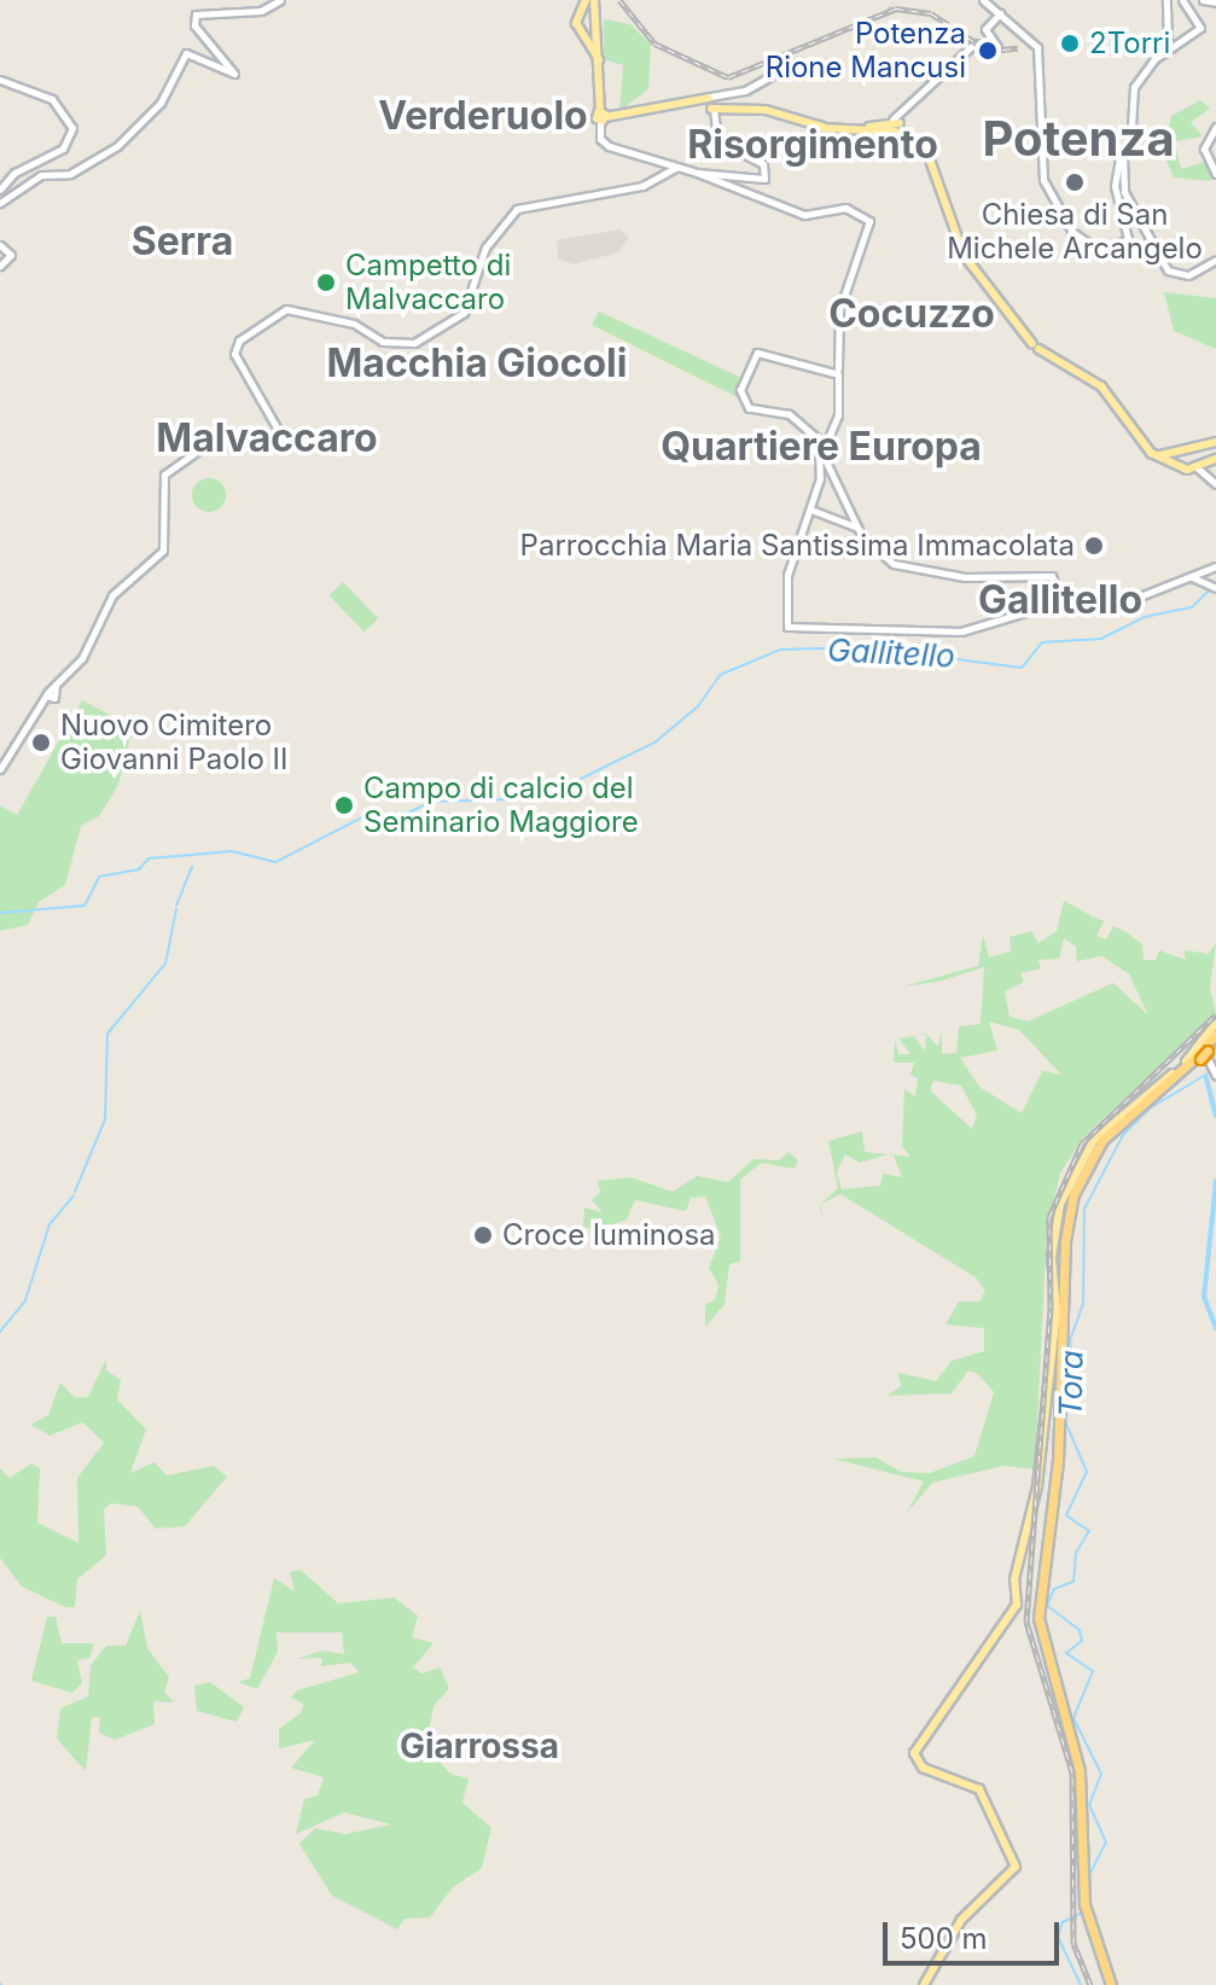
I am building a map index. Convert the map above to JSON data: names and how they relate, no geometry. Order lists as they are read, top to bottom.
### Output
{
  "districts": [
    "Verderuolo",
    "Potenza",
    "Risorgimento",
    "Serra",
    "Cocuzzo",
    "Macchia Giocoli",
    "Malvaccaro",
    "Quartiere Europa",
    "Gallitello",
    "Giarrossa"
  ],
  "water": ["Gallitello", "Tora"],
  "places": [
    "2Torri",
    "Potenza Rione Mancusi",
    "Chiesa di San Michele Arcangelo",
    "Campetto di Malvaccaro",
    "Parrocchia Maria Santissima Immacolata",
    "Nuovo Cimitero Giovanni Paolo II",
    "Campo di calcio del Seminario Maggiore",
    "Croce luminosa"
  ],
  "scale_bar": "500 m"
}
